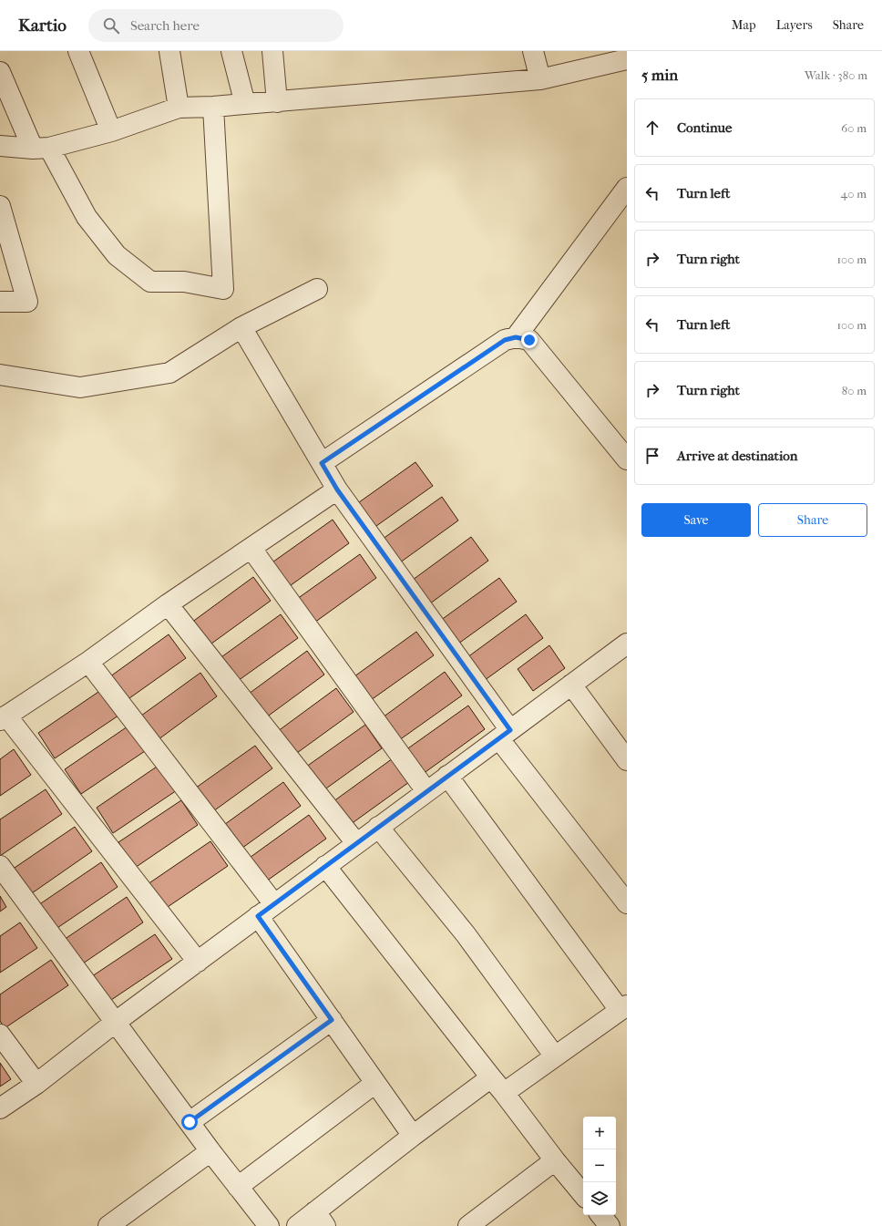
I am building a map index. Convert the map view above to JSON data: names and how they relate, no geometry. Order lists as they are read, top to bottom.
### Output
{
  "page": {
    "header": "Kartio",
    "search": "Search here",
    "nav": ["Map", "Layers", "Share"],
    "heading": ["5 min", "Walk · 380 m"],
    "list": [
      ["Continue", "60 m"],
      ["Turn left", "40 m"],
      ["Turn right", "100 m"],
      ["Turn left", "100 m"],
      ["Turn right", "80 m"],
      "Arrive at destination"
    ],
    "buttons": ["Save", "Share"],
    "map_buttons": ["+", "−"]
  }
}
